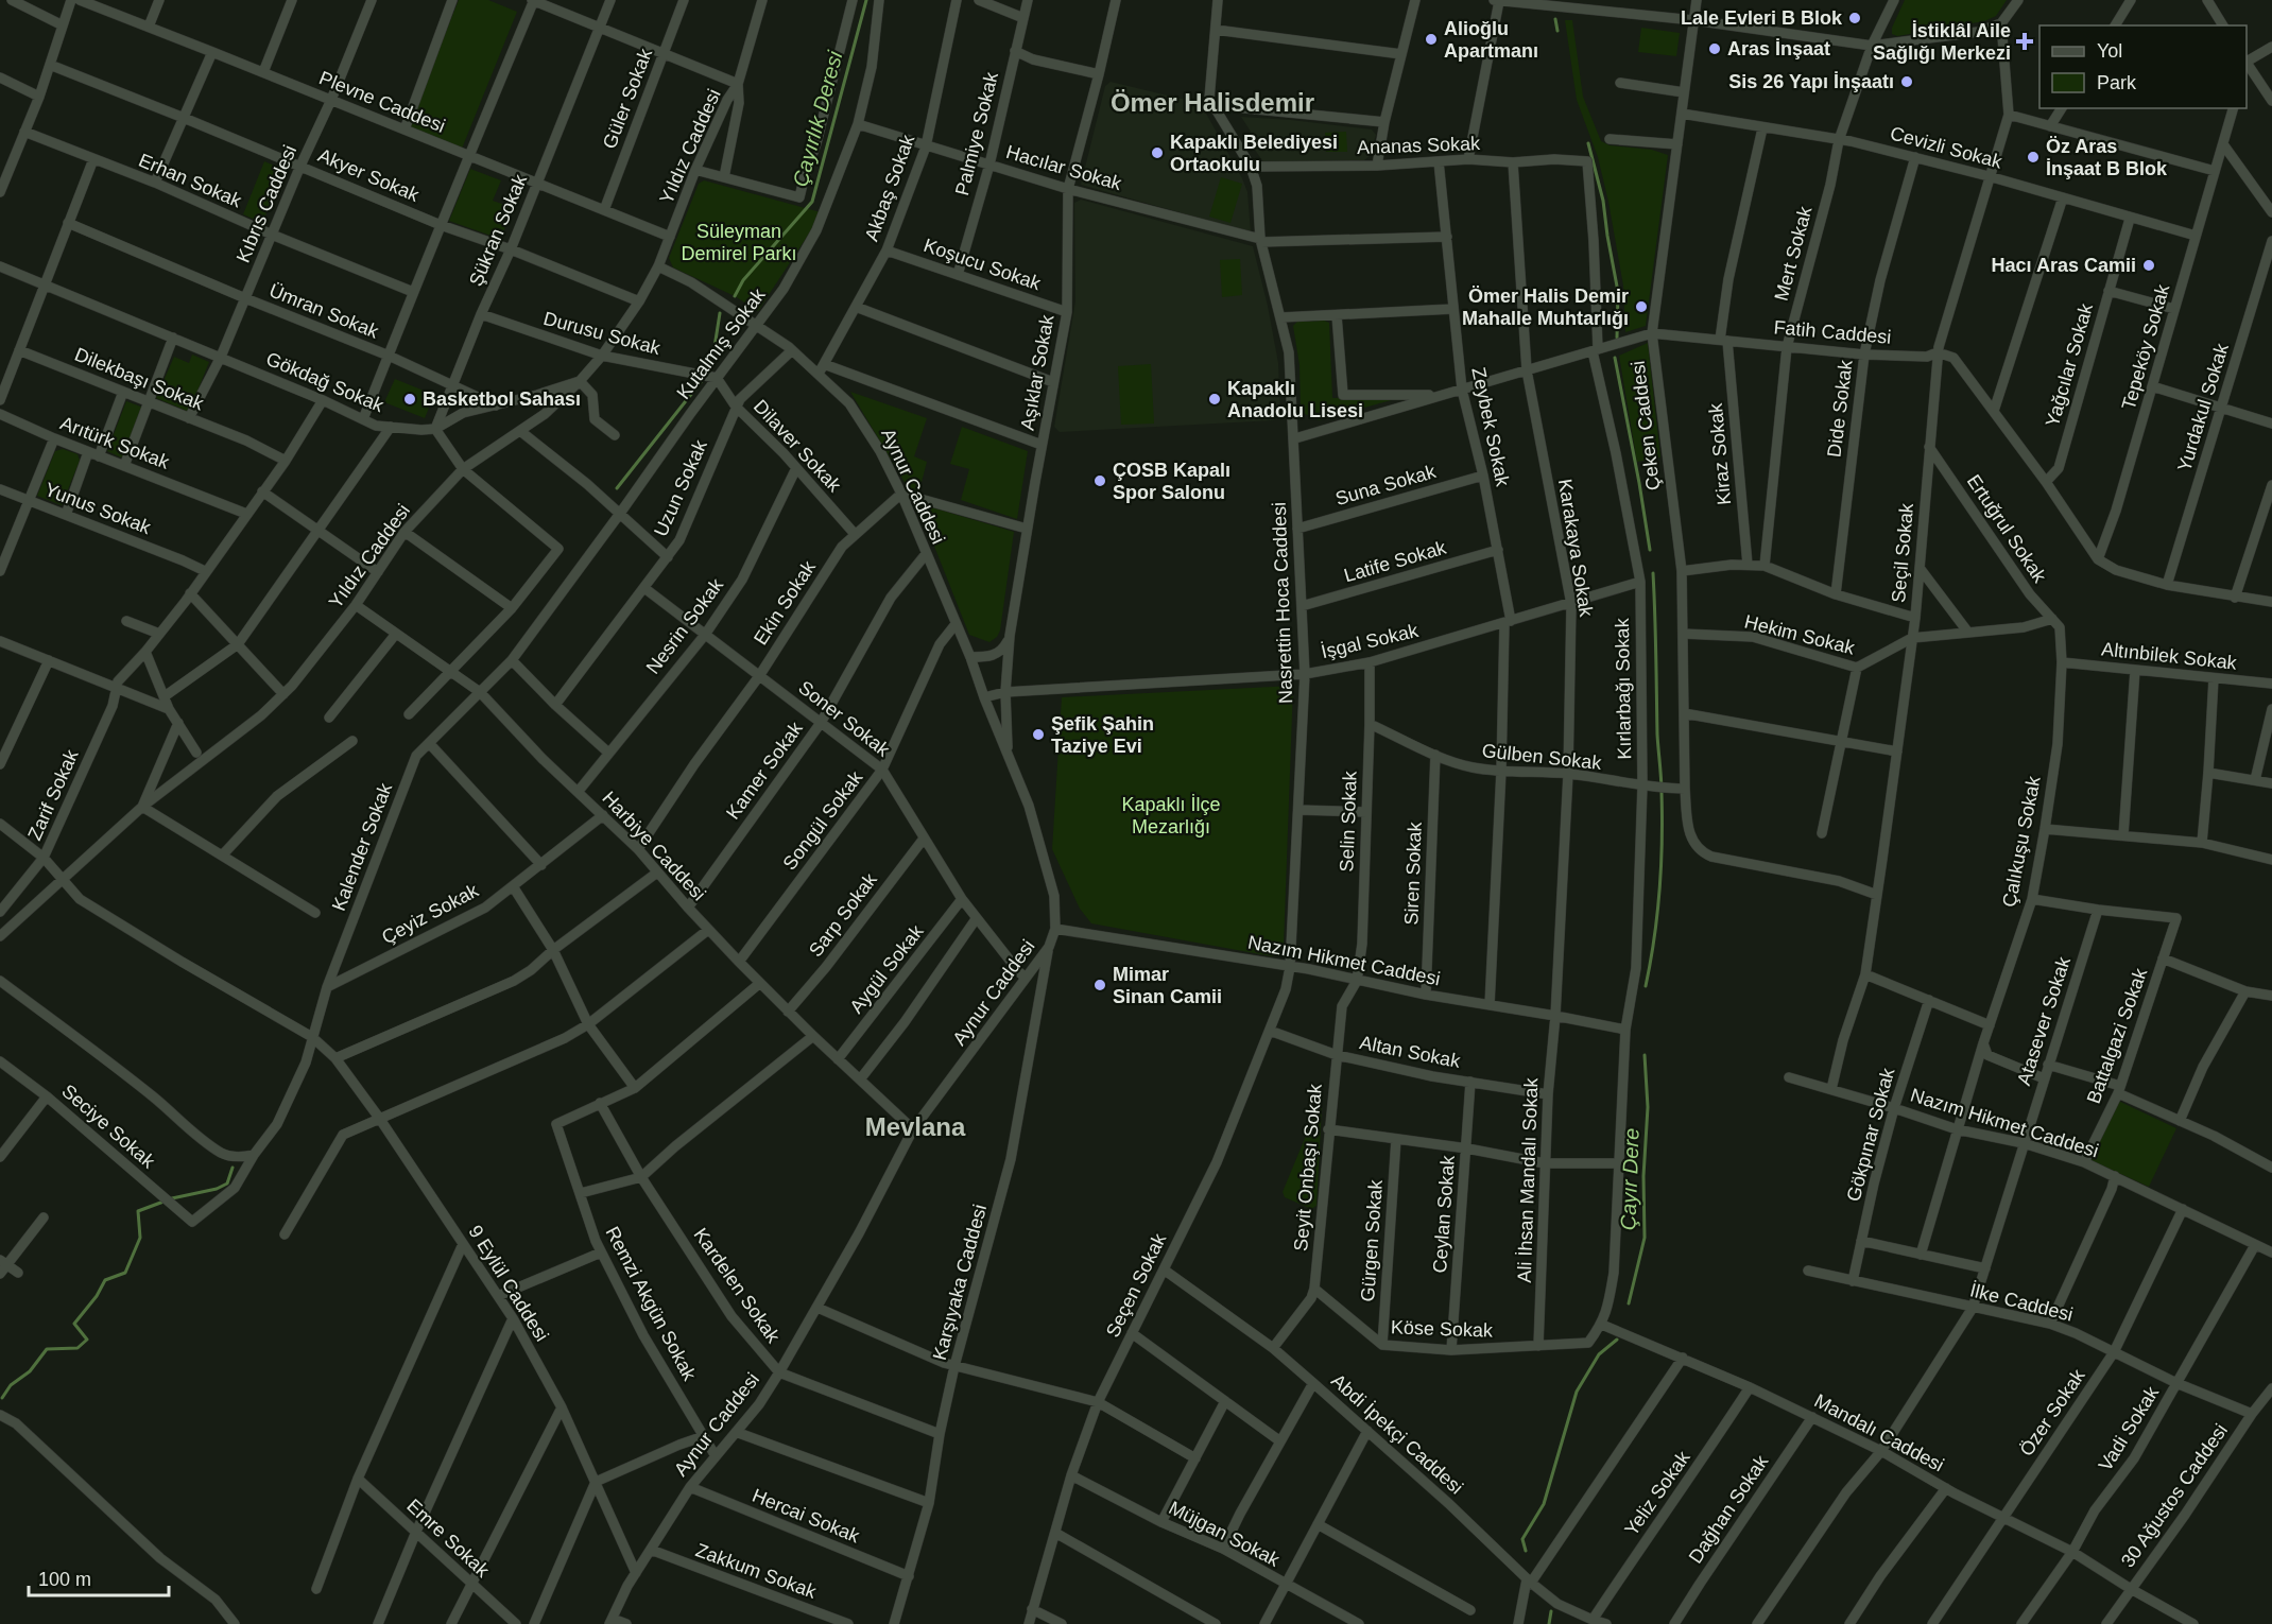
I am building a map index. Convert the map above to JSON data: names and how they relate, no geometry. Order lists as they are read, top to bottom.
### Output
{
  "streets": {
    "street": [
      "Güler Sokak",
      "Plevne Caddesi",
      "Palmiye Sokak",
      "Ananas Sokak",
      "Yıldız Caddesi",
      "Cevizli Sokak",
      "Hacılar Sokak",
      "Akyer Sokak",
      "Erhan Sokak",
      "Akbaş Sokak",
      "Kıbrıs Caddesi",
      "Şükran Sokak",
      "Mert Sokak",
      "Koşucu Sokak",
      "Ümran Sokak",
      "Fatih Caddesi",
      "Durusu Sokak",
      "Kutalmış Sokak",
      "Tepeköy Sokak",
      "Yağcılar Sokak",
      "Aşıklar Sokak",
      "Dilekbaşı Sokak",
      "Gökdağ Sokak",
      "Yurdakul Sokak",
      "Dide Sokak",
      "Çeken Caddesi",
      "Zeybek Sokak",
      "Arıtürk Sokak",
      "Dilaver Sokak",
      "Kiraz Sokak",
      "Suna Sokak",
      "Aynur Caddesi",
      "Uzun Sokak",
      "Yunus Sokak",
      "Ertuğrul Sokak",
      "Karakaya Sokak",
      "Seçil Sokak",
      "Latife Sokak",
      "Ekin Sokak",
      "Nasrettin Hoca Caddesi",
      "Nesrin Sokak",
      "Hekim Sokak",
      "İşgal Sokak",
      "Altınbilek Sokak",
      "Kırlarbağı Sokak",
      "Soner Sokak",
      "Gülben Sokak",
      "Kamer Sokak",
      "Zarif Sokak",
      "Songül Sokak",
      "Selin Sokak",
      "Çalıkuşu Sokak",
      "Harbiye Caddesi",
      "Kalender Sokak",
      "Siren Sokak",
      "Çeyiz Sokak",
      "Sarp Sokak",
      "Nazım Hikmet Caddesi",
      "Aygül Sokak",
      "Atasever Sokak",
      "Battalgazi Sokak",
      "Altan Sokak",
      "Seciye Sokak",
      "Gökpınar Sokak",
      "Seyit Onbaşı Sokak",
      "Ali İhsan Mandalı Sokak",
      "Ceylan Sokak",
      "Gürgen Sokak",
      "Karşıyaka Caddesi",
      "9 Eylül Caddesi",
      "Kardelen Sokak",
      "Seçen Sokak",
      "İlke Caddesi",
      "Remzi Akgün Sokak",
      "Köse Sokak",
      "Özer Sokak",
      "Vadi Sokak",
      "Mandalı Caddesi",
      "Abdi İpekçi Caddesi",
      "Yeliz Sokak",
      "30 Ağustos Caddesi",
      "Dağhan Sokak",
      "Hercai Sokak",
      "Müjgan Sokak",
      "Emre Sokak",
      "Zakkum Sokak"
    ]
  },
  "crossings": [
    ["Güler Sokak", "Plevne Caddesi"],
    ["Plevne Caddesi", "Yıldız Caddesi"],
    ["Plevne Caddesi", "Kıbrıs Caddesi"],
    ["Plevne Caddesi", "Şükran Sokak"],
    ["Palmiye Sokak", "Hacılar Sokak"],
    ["Palmiye Sokak", "Koşucu Sokak"],
    ["Ananas Sokak", "Zeybek Sokak"],
    ["Ananas Sokak", "Karakaya Sokak"],
    ["Ananas Sokak", "Nasrettin Hoca Caddesi"],
    ["Ananas Sokak", "Kırlarbağı Sokak"],
    ["Yıldız Caddesi", "Akyer Sokak"],
    ["Yıldız Caddesi", "Durusu Sokak"],
    ["Yıldız Caddesi", "Aynur Caddesi"],
    ["Yıldız Caddesi", "Harbiye Caddesi"],
    ["Yıldız Caddesi", "9 Eylül Caddesi"],
    ["Cevizli Sokak", "Mert Sokak"],
    ["Cevizli Sokak", "Tepeköy Sokak"],
    ["Cevizli Sokak", "Yağcılar Sokak"],
    ["Cevizli Sokak", "Dide Sokak"],
    ["Cevizli Sokak", "Çeken Caddesi"],
    ["Cevizli Sokak", "Kiraz Sokak"],
    ["Cevizli Sokak", "Seçil Sokak"],
    ["Hacılar Sokak", "Akbaş Sokak"],
    ["Hacılar Sokak", "Kutalmış Sokak"],
    ["Hacılar Sokak", "Aşıklar Sokak"],
    ["Hacılar Sokak", "Zeybek Sokak"],
    ["Hacılar Sokak", "Nasrettin Hoca Caddesi"],
    ["Akyer Sokak", "Kıbrıs Caddesi"],
    ["Akyer Sokak", "Şükran Sokak"],
    ["Erhan Sokak", "Kıbrıs Caddesi"],
    ["Akbaş Sokak", "Koşucu Sokak"],
    ["Akbaş Sokak", "Aynur Caddesi"],
    ["Kıbrıs Caddesi", "Ümran Sokak"],
    ["Kıbrıs Caddesi", "Dilekbaşı Sokak"],
    ["Kıbrıs Caddesi", "Gökdağ Sokak"],
    ["Şükran Sokak", "Ümran Sokak"],
    ["Şükran Sokak", "Durusu Sokak"],
    ["Şükran Sokak", "Gökdağ Sokak"],
    ["Mert Sokak", "Fatih Caddesi"],
    ["Koşucu Sokak", "Aşıklar Sokak"],
    ["Fatih Caddesi", "Dide Sokak"],
    ["Fatih Caddesi", "Çeken Caddesi"],
    ["Fatih Caddesi", "Zeybek Sokak"],
    ["Fatih Caddesi", "Kiraz Sokak"],
    ["Fatih Caddesi", "Karakaya Sokak"],
    ["Fatih Caddesi", "Seçil Sokak"],
    ["Fatih Caddesi", "Nasrettin Hoca Caddesi"],
    ["Fatih Caddesi", "Kırlarbağı Sokak"],
    ["Durusu Sokak", "Kutalmış Sokak"],
    ["Durusu Sokak", "Dilaver Sokak"],
    ["Kutalmış Sokak", "Dilaver Sokak"],
    ["Kutalmış Sokak", "Aynur Caddesi"],
    ["Kutalmış Sokak", "Kalender Sokak"],
    ["Aşıklar Sokak", "Aynur Caddesi"],
    ["Aşıklar Sokak", "İşgal Sokak"],
    ["Çeken Caddesi", "Seçil Sokak"],
    ["Çeken Caddesi", "Hekim Sokak"],
    ["Çeken Caddesi", "Gülben Sokak"],
    ["Zeybek Sokak", "Suna Sokak"],
    ["Zeybek Sokak", "Latife Sokak"],
    ["Zeybek Sokak", "İşgal Sokak"],
    ["Zeybek Sokak", "Gülben Sokak"],
    ["Zeybek Sokak", "Nazım Hikmet Caddesi"],
    ["Dilaver Sokak", "Uzun Sokak"],
    ["Dilaver Sokak", "Ekin Sokak"],
    ["Dilaver Sokak", "Nesrin Sokak"],
    ["Suna Sokak", "Nasrettin Hoca Caddesi"],
    ["Aynur Caddesi", "Uzun Sokak"],
    ["Aynur Caddesi", "Ekin Sokak"],
    ["Aynur Caddesi", "İşgal Sokak"],
    ["Aynur Caddesi", "Soner Sokak"],
    ["Aynur Caddesi", "Kamer Sokak"],
    ["Aynur Caddesi", "Songül Sokak"],
    ["Aynur Caddesi", "Harbiye Caddesi"],
    ["Aynur Caddesi", "Nazım Hikmet Caddesi"],
    ["Aynur Caddesi", "Karşıyaka Caddesi"],
    ["Aynur Caddesi", "9 Eylül Caddesi"],
    ["Aynur Caddesi", "Kardelen Sokak"],
    ["Aynur Caddesi", "Remzi Akgün Sokak"],
    ["Aynur Caddesi", "Hercai Sokak"],
    ["Aynur Caddesi", "Zakkum Sokak"],
    ["Uzun Sokak", "Soner Sokak"],
    ["Ertuğrul Sokak", "Seçil Sokak"],
    ["Ertuğrul Sokak", "Hekim Sokak"],
    ["Ertuğrul Sokak", "Çalıkuşu Sokak"],
    ["Karakaya Sokak", "İşgal Sokak"],
    ["Karakaya Sokak", "Gülben Sokak"],
    ["Karakaya Sokak", "Nazım Hikmet Caddesi"],
    ["Karakaya Sokak", "Ali İhsan Mandalı Sokak"],
    ["Seçil Sokak", "Hekim Sokak"],
    ["Seçil Sokak", "Nazım Hikmet Caddesi"],
    ["Latife Sokak", "Nasrettin Hoca Caddesi"],
    ["Ekin Sokak", "Soner Sokak"],
    ["Ekin Sokak", "Harbiye Caddesi"],
    ["Nasrettin Hoca Caddesi", "İşgal Sokak"],
    ["Nasrettin Hoca Caddesi", "Nazım Hikmet Caddesi"],
    ["Nasrettin Hoca Caddesi", "Seçen Sokak"],
    ["Nesrin Sokak", "Soner Sokak"],
    ["Nesrin Sokak", "Harbiye Caddesi"],
    ["İşgal Sokak", "Kırlarbağı Sokak"],
    ["İşgal Sokak", "Selin Sokak"],
    ["Altınbilek Sokak", "Çalıkuşu Sokak"],
    ["Kırlarbağı Sokak", "Gülben Sokak"],
    ["Kırlarbağı Sokak", "Nazım Hikmet Caddesi"],
    ["Kırlarbağı Sokak", "Köse Sokak"],
    ["Kırlarbağı Sokak", "Mandalı Caddesi"],
    ["Soner Sokak", "Kamer Sokak"],
    ["Soner Sokak", "Songül Sokak"],
    ["Soner Sokak", "Sarp Sokak"],
    ["Soner Sokak", "Aygül Sokak"],
    ["Gülben Sokak", "Selin Sokak"],
    ["Gülben Sokak", "Siren Sokak"],
    ["Kamer Sokak", "Harbiye Caddesi"],
    ["Zarif Sokak", "9 Eylül Caddesi"],
    ["Songül Sokak", "Harbiye Caddesi"],
    ["Selin Sokak", "Nazım Hikmet Caddesi"],
    ["Selin Sokak", "Seyit Onbaşı Sokak"],
    ["Çalıkuşu Sokak", "Nazım Hikmet Caddesi"],
    ["Harbiye Caddesi", "Kalender Sokak"],
    ["Harbiye Caddesi", "Çeyiz Sokak"],
    ["Harbiye Caddesi", "Sarp Sokak"],
    ["Harbiye Caddesi", "Aygül Sokak"],
    ["Kalender Sokak", "Çeyiz Sokak"],
    ["Kalender Sokak", "Seciye Sokak"],
    ["Kalender Sokak", "9 Eylül Caddesi"],
    ["Siren Sokak", "Nazım Hikmet Caddesi"],
    ["Nazım Hikmet Caddesi", "Atasever Sokak"],
    ["Nazım Hikmet Caddesi", "Battalgazi Sokak"],
    ["Nazım Hikmet Caddesi", "Gökpınar Sokak"],
    ["Nazım Hikmet Caddesi", "Seyit Onbaşı Sokak"],
    ["Nazım Hikmet Caddesi", "Ali İhsan Mandalı Sokak"],
    ["Nazım Hikmet Caddesi", "Seçen Sokak"],
    ["Nazım Hikmet Caddesi", "Özer Sokak"],
    ["Nazım Hikmet Caddesi", "Vadi Sokak"],
    ["Atasever Sokak", "Battalgazi Sokak"],
    ["Atasever Sokak", "İlke Caddesi"],
    ["Atasever Sokak", "Mandalı Caddesi"],
    ["Altan Sokak", "Seyit Onbaşı Sokak"],
    ["Altan Sokak", "Ali İhsan Mandalı Sokak"],
    ["Altan Sokak", "Ceylan Sokak"],
    ["Altan Sokak", "Seçen Sokak"],
    ["Gökpınar Sokak", "İlke Caddesi"],
    ["Seyit Onbaşı Sokak", "Köse Sokak"],
    ["Seyit Onbaşı Sokak", "Abdi İpekçi Caddesi"],
    ["Ali İhsan Mandalı Sokak", "Köse Sokak"],
    ["Ceylan Sokak", "Köse Sokak"],
    ["Gürgen Sokak", "Köse Sokak"],
    ["Karşıyaka Caddesi", "Kardelen Sokak"],
    ["Karşıyaka Caddesi", "Hercai Sokak"],
    ["Kardelen Sokak", "Remzi Akgün Sokak"],
    ["Seçen Sokak", "Abdi İpekçi Caddesi"],
    ["Seçen Sokak", "Müjgan Sokak"],
    ["İlke Caddesi", "Özer Sokak"],
    ["İlke Caddesi", "Vadi Sokak"],
    ["İlke Caddesi", "30 Ağustos Caddesi"],
    ["Köse Sokak", "Mandalı Caddesi"],
    ["Özer Sokak", "Mandalı Caddesi"],
    ["Vadi Sokak", "Mandalı Caddesi"],
    ["Mandalı Caddesi", "Yeliz Sokak"],
    ["Mandalı Caddesi", "30 Ağustos Caddesi"],
    ["Mandalı Caddesi", "Dağhan Sokak"],
    ["Abdi İpekçi Caddesi", "Yeliz Sokak"]
  ],
  "districts": ["Ömer Halisdemir", "Mevlana"],
  "water": ["Çayırlık Deresi", "Çayır Dere"],
  "parks": ["Süleyman Demirel Parkı", "Kapaklı İlçe Mezarlığı"],
  "places": {
    "other": [
      "Lale Evleri B Blok",
      "Alioğlu Apartmanı",
      "Aras İnşaat",
      "Sis 26 Yapı İnşaatı",
      "Kapaklı Belediyesi Ortaokulu",
      "Öz Aras İnşaat B Blok",
      "Hacı Aras Camii",
      "Ömer Halis Demir Mahalle Muhtarlığı",
      "Basketbol Sahası",
      "Kapaklı Anadolu Lisesi",
      "ÇOSB Kapalı Spor Salonu",
      "Şefik Şahin Taziye Evi",
      "Mimar Sinan Camii"
    ],
    "health": ["İstiklâl Aile Sağlığı Merkezi"]
  },
  "legend": ["Yol", "Park"],
  "scale_bar": "100 m"
}
